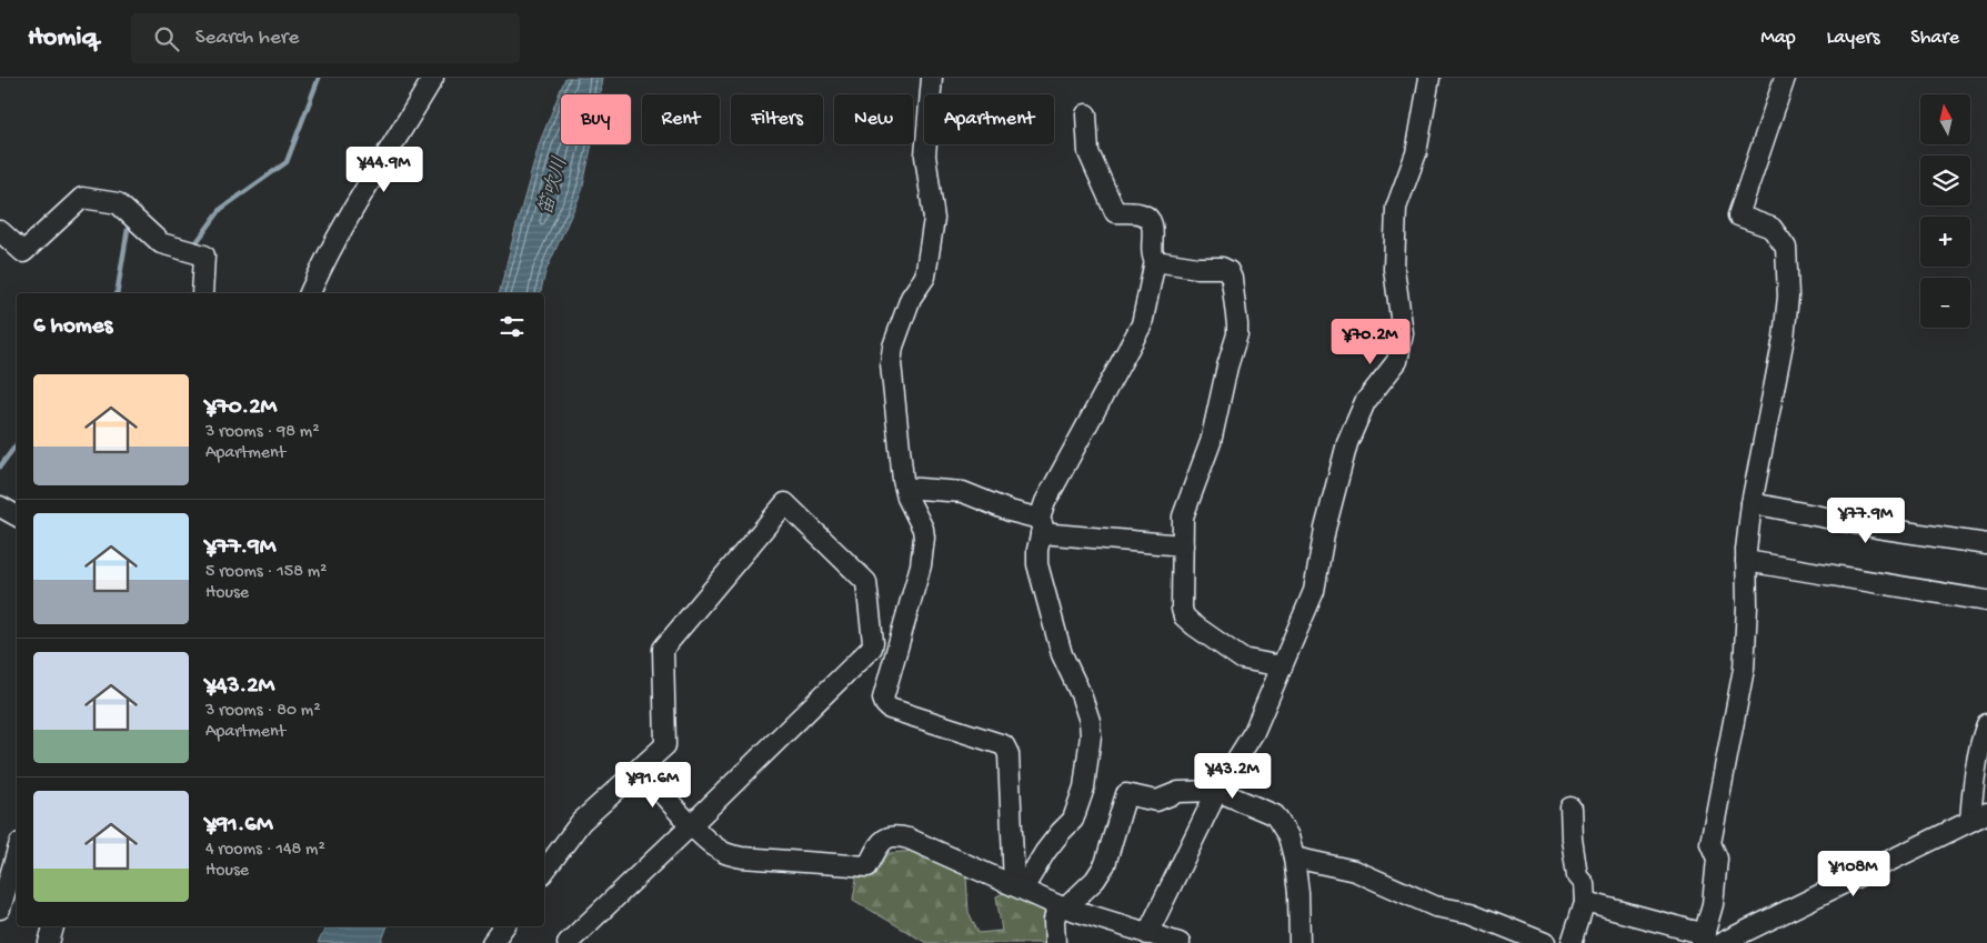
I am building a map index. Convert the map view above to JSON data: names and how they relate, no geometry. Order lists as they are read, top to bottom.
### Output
{
  "water": ["笛吹川"],
  "north": "top",
  "page": {
    "header": "Homiq",
    "search": "Search here",
    "nav": ["Map", "Layers", "Share"],
    "map_buttons": ["+", "−"],
    "chip": [
      "Buy",
      "Rent",
      "Filters",
      "New",
      "Apartment"
    ],
    "price": [
      "¥44.9M",
      "¥70.2M",
      "¥77.9M",
      "¥43.2M",
      "¥91.6M",
      "¥108M"
    ],
    "heading": "6 homes",
    "list": [
      {
        "name": "¥70.2M",
        "note": "3 rooms · 98 m² · Apartment"
      },
      {
        "name": "¥77.9M",
        "note": "5 rooms · 158 m² · House"
      },
      {
        "name": "¥43.2M",
        "note": "3 rooms · 80 m² · Apartment"
      },
      {
        "name": "¥91.6M",
        "note": "4 rooms · 148 m² · House"
      }
    ]
  }
}
